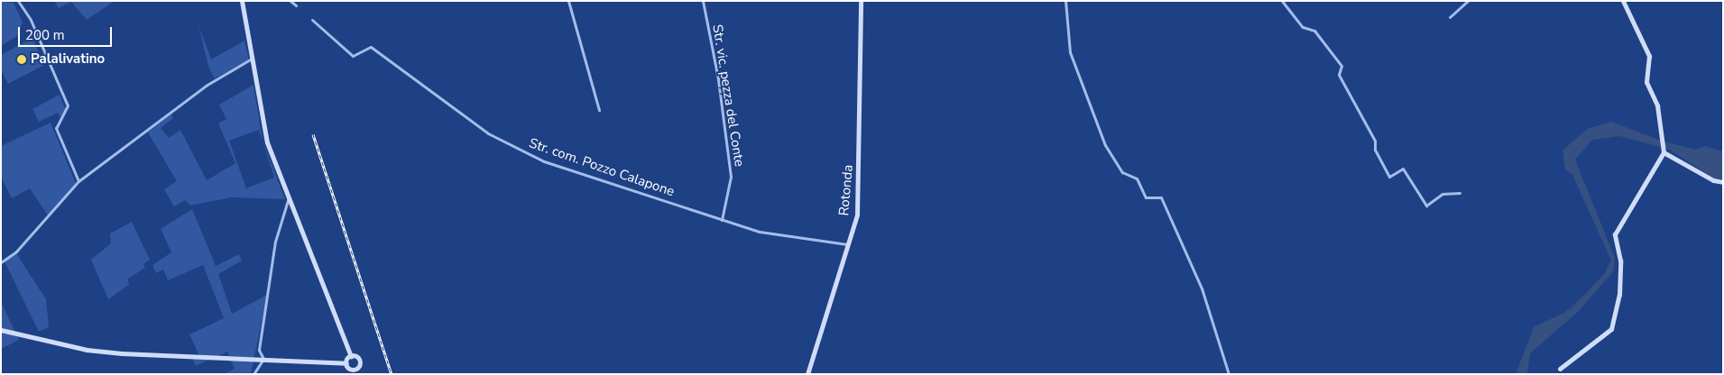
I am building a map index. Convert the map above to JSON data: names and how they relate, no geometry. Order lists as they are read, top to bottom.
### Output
{
  "streets": {
    "main road": ["Rotonda"],
    "street": ["Str. vic. pezza del Conte", "Str. com. Pozzo Calapone"]
  },
  "crossings": [
    ["Str. vic. pezza del Conte", "Str. com. Pozzo Calapone"],
    ["Str. com. Pozzo Calapone", "Rotonda"]
  ],
  "places": ["Palalivatino"],
  "scale_bar": "200 m"
}
